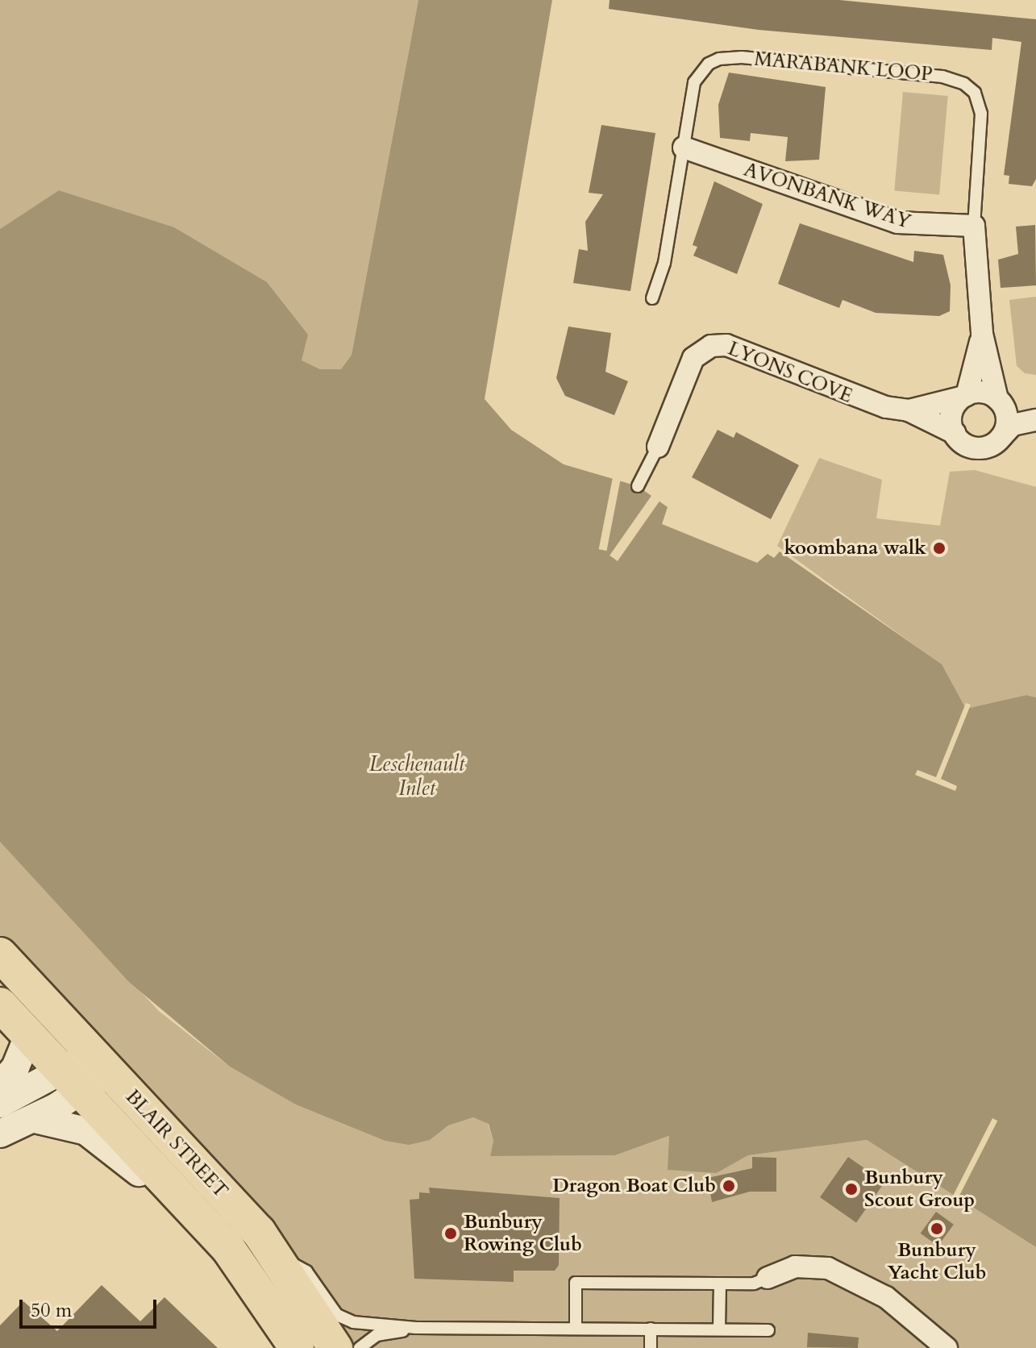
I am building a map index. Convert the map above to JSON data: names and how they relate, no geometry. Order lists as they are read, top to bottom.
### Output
{
  "streets": {
    "main road": ["BLAIR STREET"],
    "street": ["MARABANK LOOP", "AVONBANK WAY", "LYONS COVE"]
  },
  "crossings": [
    ["MARABANK LOOP", "AVONBANK WAY"],
    ["MARABANK LOOP", "LYONS COVE"]
  ],
  "water": ["Leschenault Inlet"],
  "places": [
    "koombana walk",
    "Dragon Boat Club",
    "Bunbury Scout Group",
    "Bunbury Yacht Club",
    "Bunbury Rowing Club"
  ],
  "scale_bar": "50 m"
}
